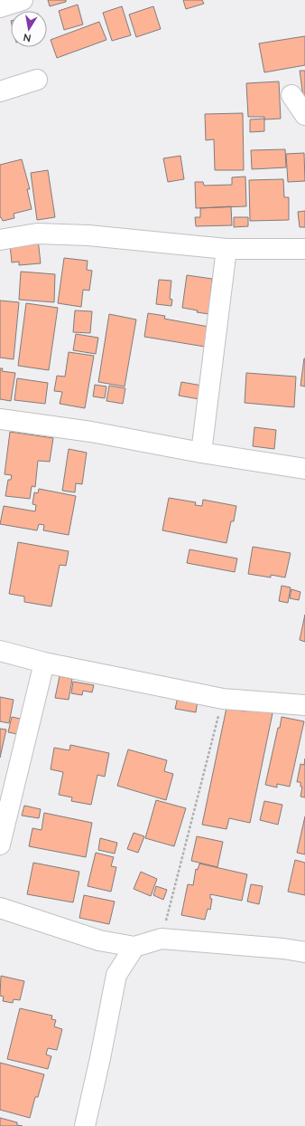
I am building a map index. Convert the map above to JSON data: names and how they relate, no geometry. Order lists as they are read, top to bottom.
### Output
{
  "north": "bottom"
}
